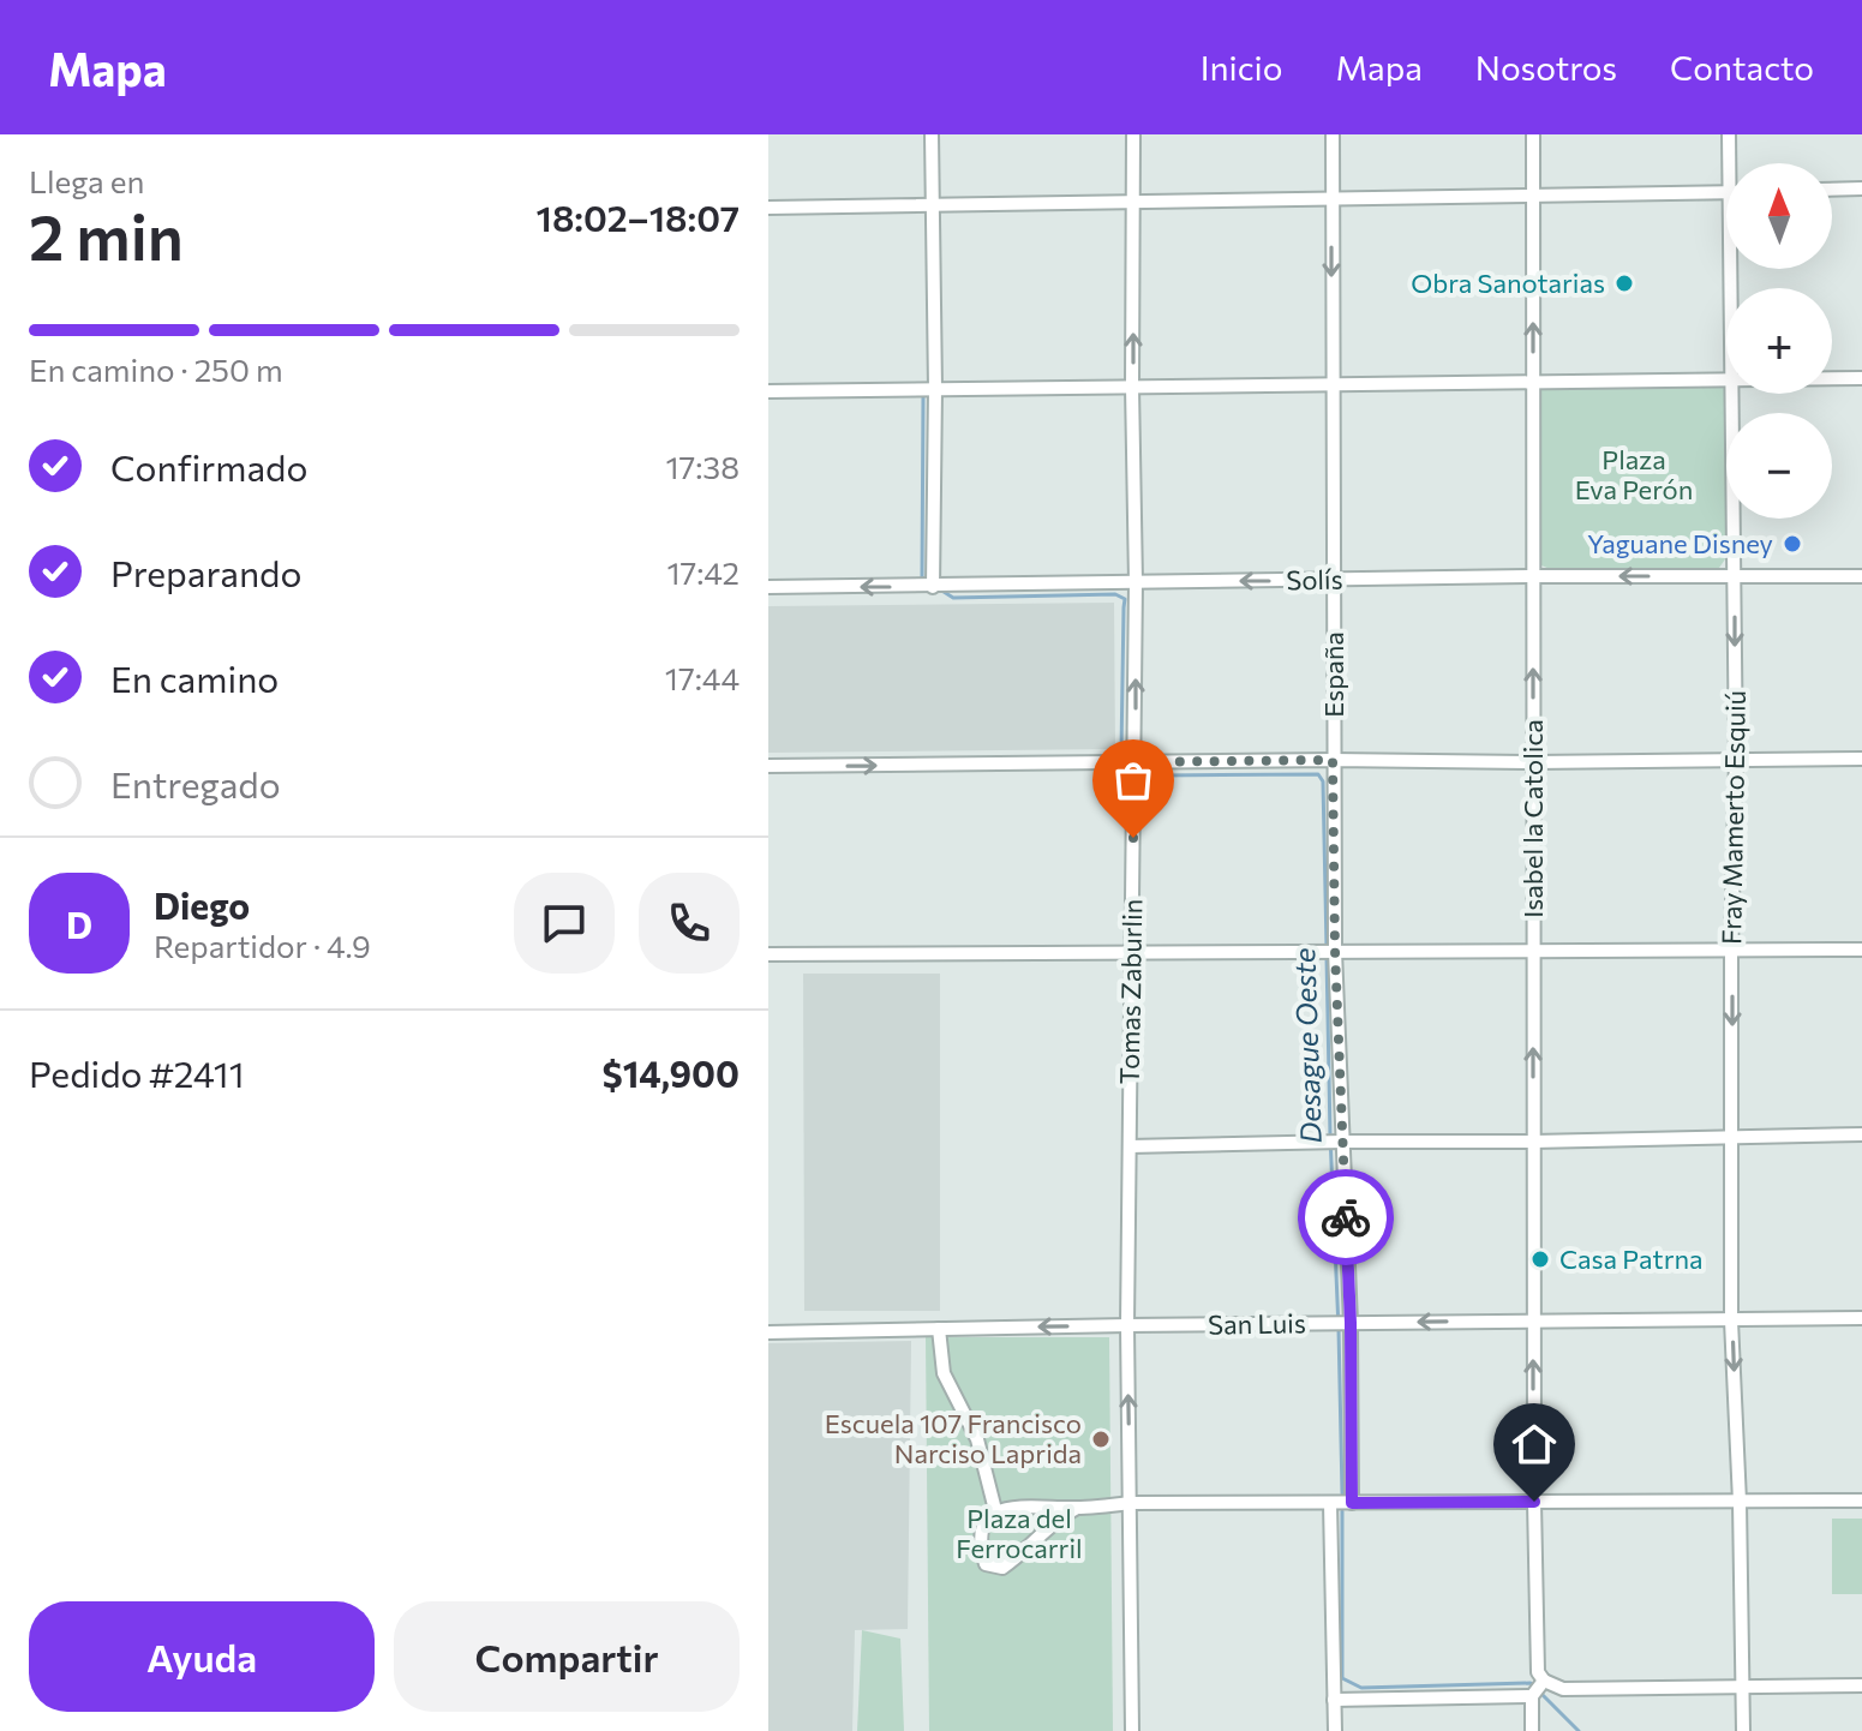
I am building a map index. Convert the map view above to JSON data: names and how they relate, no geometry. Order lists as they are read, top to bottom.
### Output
{
  "streets": {
    "street": [
      "Solís",
      "España",
      "Fray Mamerto Esquiú",
      "Isabel la Catolica",
      "Tomas Zaburlin",
      "San Luis"
    ]
  },
  "crossings": [
    ["Solís", "España"],
    ["Solís", "Fray Mamerto Esquiú"],
    ["Solís", "Isabel la Catolica"],
    ["Solís", "Tomas Zaburlin"],
    ["España", "San Luis"],
    ["Fray Mamerto Esquiú", "San Luis"],
    ["Isabel la Catolica", "San Luis"],
    ["Tomas Zaburlin", "San Luis"]
  ],
  "one_way": ["Solís", "Fray Mamerto Esquiú", "Isabel la Catolica"],
  "water": ["Desague Oeste"],
  "parks": ["Plaza Eva Perón", "Plaza del Ferrocarril"],
  "places": [
    "Obra Sanotarias",
    "Yaguane Disney",
    "Casa Patrna",
    "Escuela 107 Francisco Narciso Laprida"
  ],
  "north": "top",
  "page": {
    "header": "Mapa",
    "nav": [
      "Inicio",
      "Mapa",
      "Nosotros",
      "Contacto"
    ],
    "heading": ["2 min", "Llega en", "18:02–18:07"],
    "panel": [
      "Diego",
      "Repartidor · 4.9",
      "Pedido #2411",
      "$14,900"
    ],
    "map_buttons": ["+", "−"],
    "bar": "En camino · 250 m",
    "list": [
      ["Confirmado", "17:38"],
      ["Preparando", "17:42"],
      ["En camino", "17:44"],
      "Entregado"
    ],
    "round": "D",
    "buttons": ["Ayuda", "Compartir"]
  }
}
